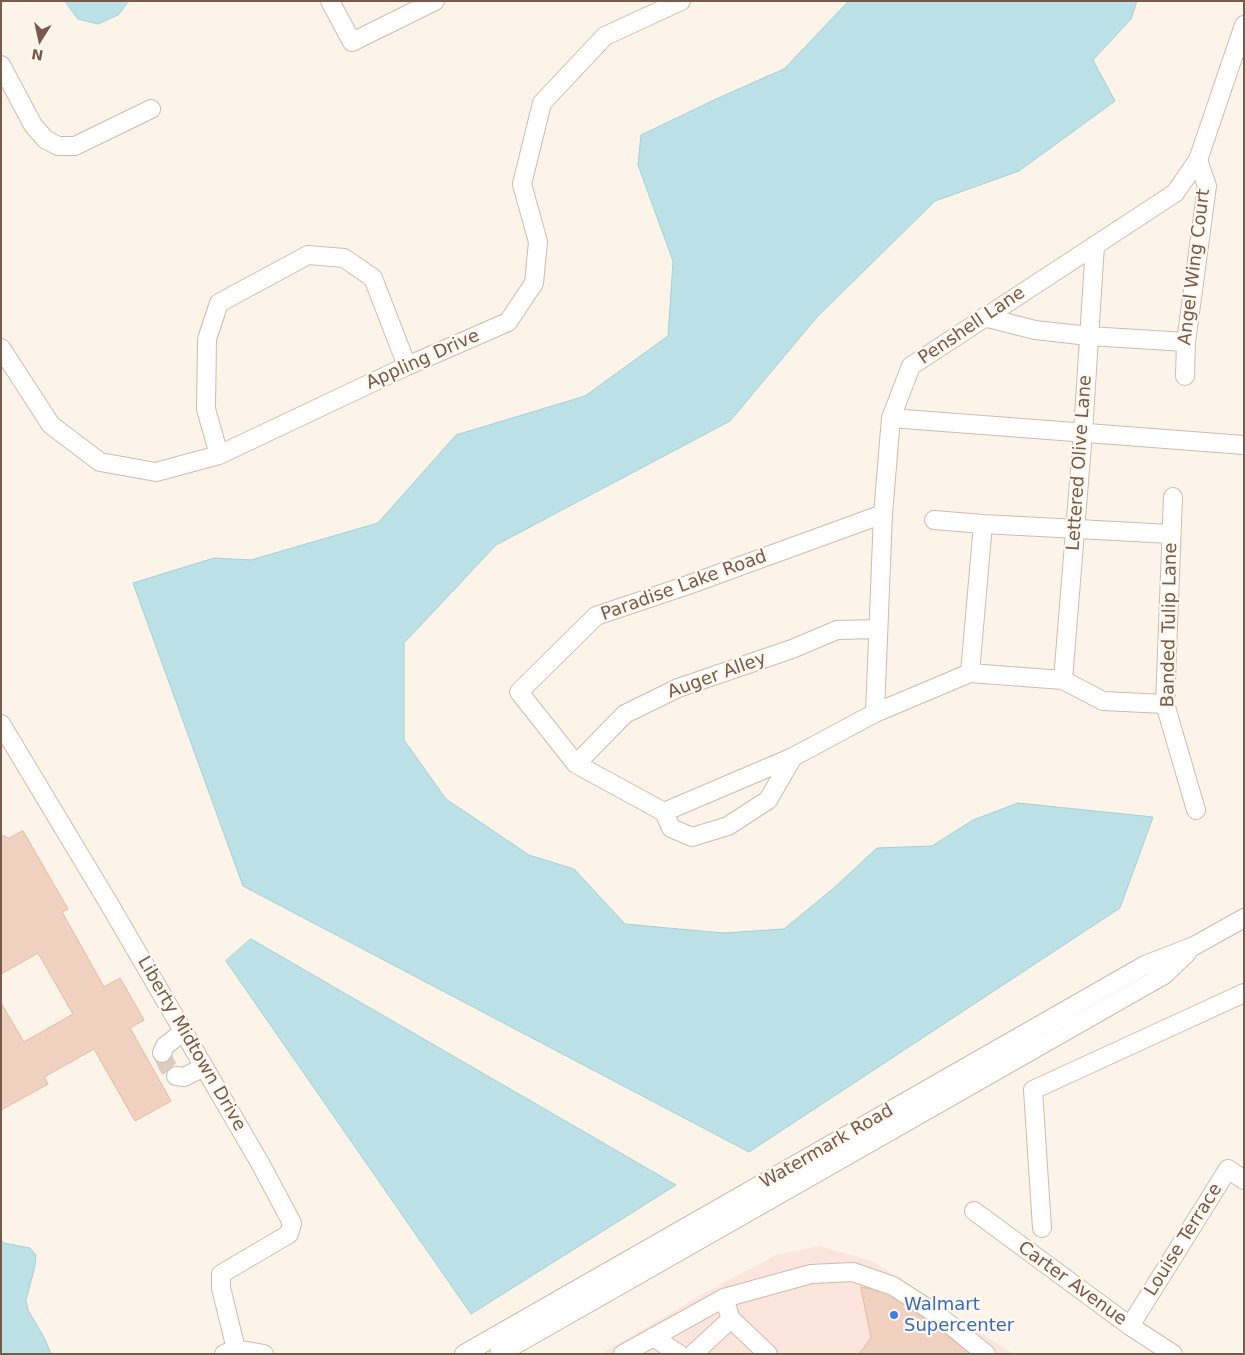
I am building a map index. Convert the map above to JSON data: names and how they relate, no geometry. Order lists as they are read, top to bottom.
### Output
{
  "streets": {
    "street": [
      "Angel Wing Court",
      "Penshell Lane",
      "Appling Drive",
      "Lettered Olive Lane",
      "Paradise Lake Road",
      "Banded Tulip Lane",
      "Auger Alley",
      "Liberty Midtown Drive",
      "Watermark Road",
      "Louise Terrace",
      "Carter Avenue"
    ]
  },
  "crossings": [
    ["Angel Wing Court", "Penshell Lane"],
    ["Penshell Lane", "Lettered Olive Lane"],
    ["Penshell Lane", "Paradise Lake Road"],
    ["Penshell Lane", "Auger Alley"],
    ["Paradise Lake Road", "Auger Alley"],
    ["Louise Terrace", "Carter Avenue"]
  ],
  "places": ["Walmart Supercenter"],
  "north": "bottom"
}
